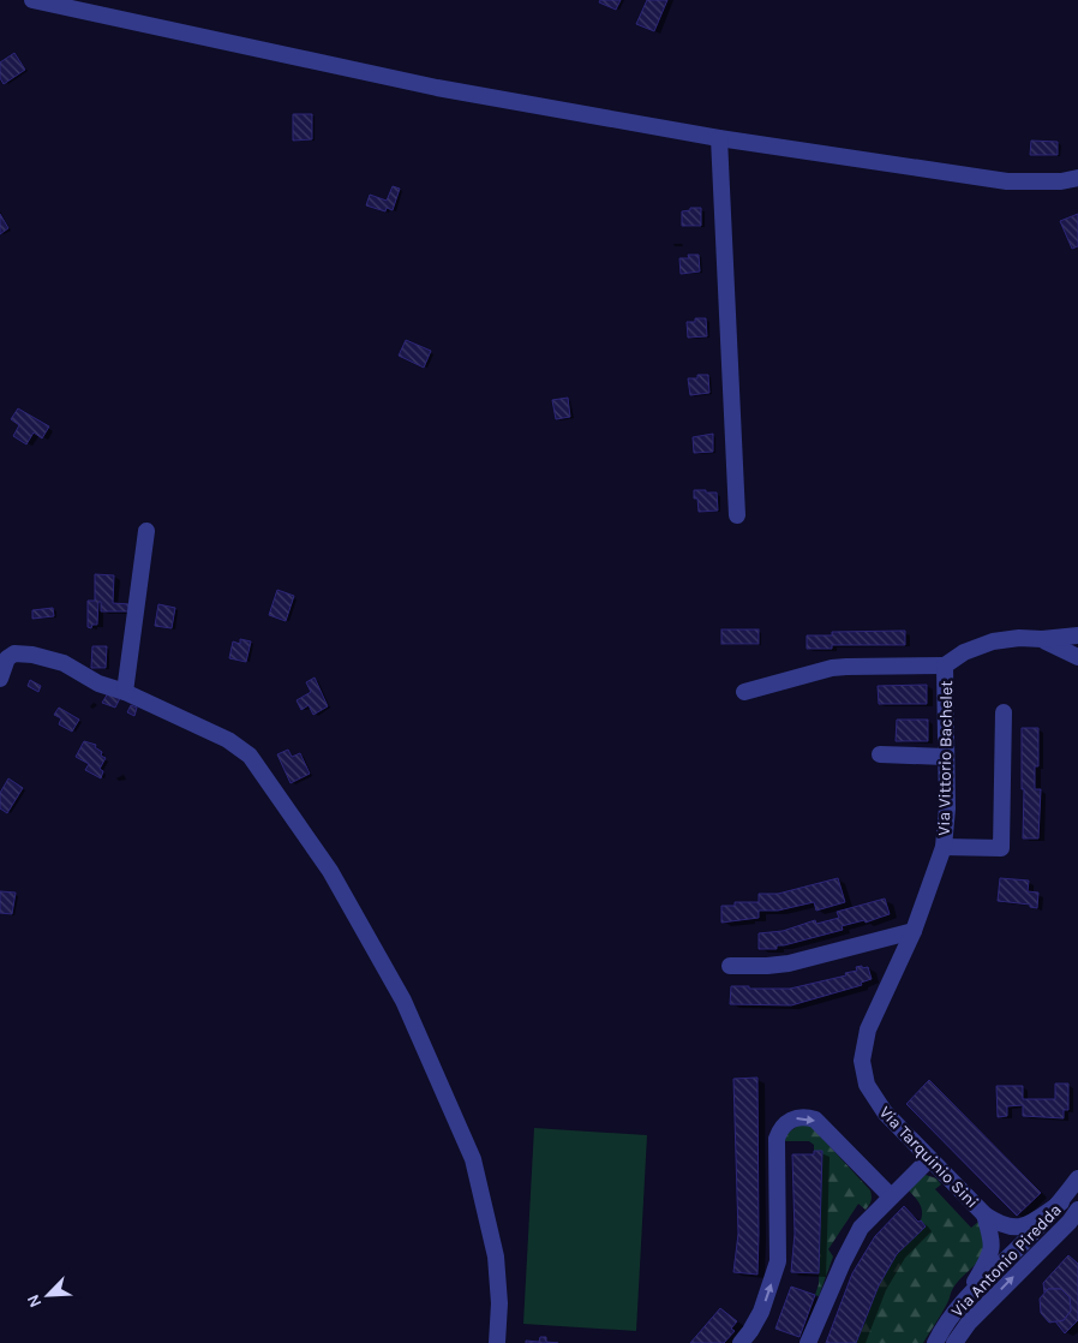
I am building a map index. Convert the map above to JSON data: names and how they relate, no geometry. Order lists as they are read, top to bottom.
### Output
{
  "streets": {
    "street": ["Via Vittorio Bachelet", "Via Tarquinio Sini", "Via Antonio Piredda"]
  },
  "crossings": [
    ["Via Vittorio Bachelet", "Via Tarquinio Sini"],
    ["Via Tarquinio Sini", "Via Antonio Piredda"]
  ],
  "north": "bottom left"
}
